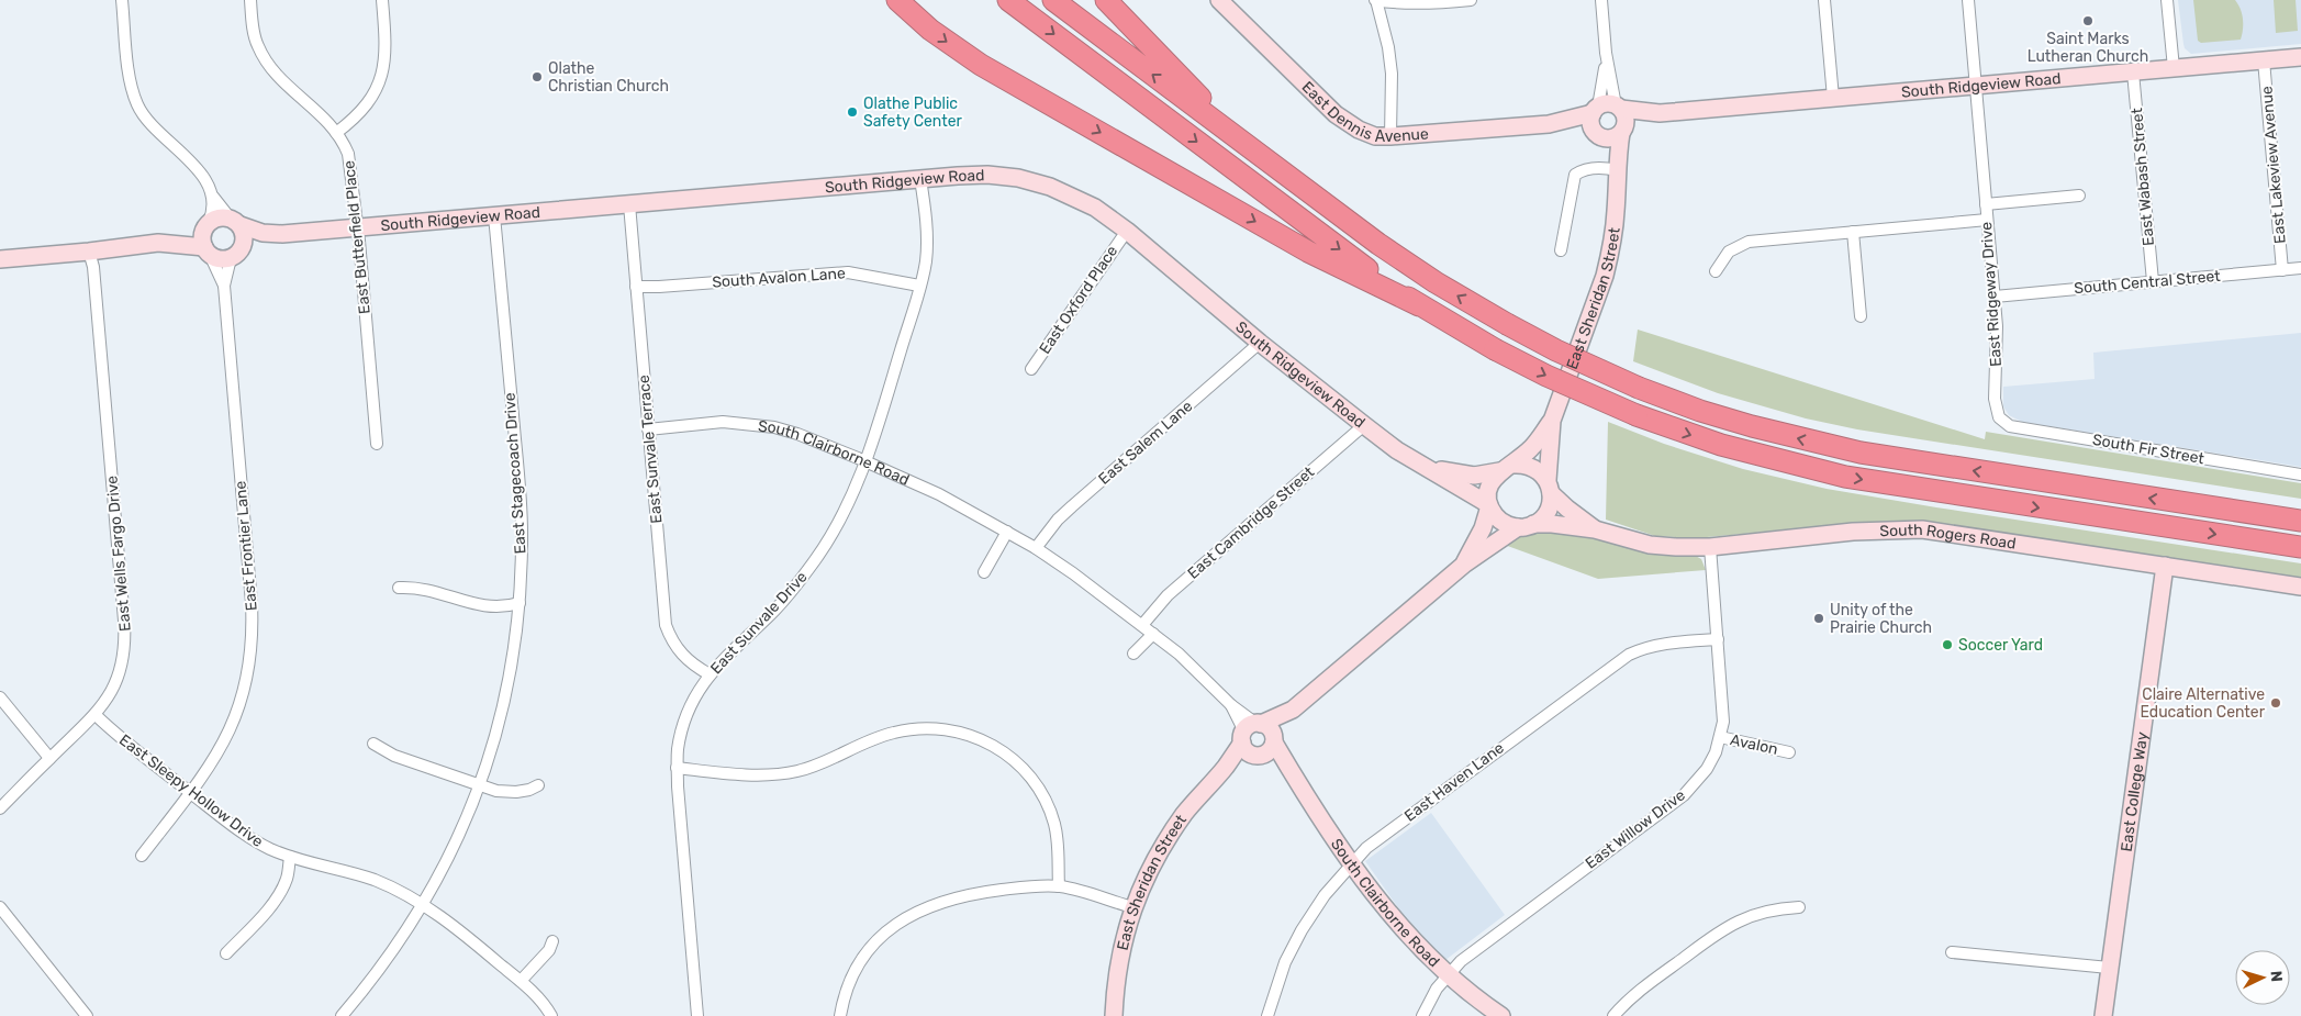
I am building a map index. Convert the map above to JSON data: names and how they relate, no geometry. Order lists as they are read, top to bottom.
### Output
{
  "streets": {
    "main road": [
      "South Ridgeview Road",
      "East Dennis Avenue",
      "East Sheridan Street",
      "South Clairborne Road",
      "South Rogers Road",
      "East College Way"
    ],
    "street": [
      "East Lakeview Avenue",
      "East Wabash Street",
      "East Butterfield Place",
      "South Avalon Lane",
      "South Central Street",
      "East Ridgeway Drive",
      "East Oxford Place",
      "East Salem Lane",
      "East Sunvale Terrace",
      "South Fir Street",
      "East Stagecoach Drive",
      "East Cambridge Street",
      "East Frontier Lane",
      "East Wells Fargo Drive",
      "East Sunvale Drive",
      "Avalon",
      "East Haven Lane",
      "East Sleepy Hollow Drive",
      "East Willow Drive"
    ]
  },
  "crossings": [
    ["South Ridgeview Road", "East Dennis Avenue"],
    ["South Ridgeview Road", "East Lakeview Avenue"],
    ["South Ridgeview Road", "East Wabash Street"],
    ["South Ridgeview Road", "East Butterfield Place"],
    ["South Ridgeview Road", "East Ridgeway Drive"],
    ["South Ridgeview Road", "East Sheridan Street"],
    ["South Ridgeview Road", "East Oxford Place"],
    ["South Ridgeview Road", "East Salem Lane"],
    ["South Ridgeview Road", "East Sunvale Terrace"],
    ["South Ridgeview Road", "East Stagecoach Drive"],
    ["South Ridgeview Road", "East Cambridge Street"],
    ["South Ridgeview Road", "East Sunvale Drive"],
    ["East Dennis Avenue", "East Sheridan Street"],
    ["East Lakeview Avenue", "South Central Street"],
    ["East Wabash Street", "South Central Street"],
    ["South Avalon Lane", "East Sunvale Terrace"],
    ["South Avalon Lane", "East Sunvale Drive"],
    ["South Central Street", "East Ridgeway Drive"],
    ["East Ridgeway Drive", "South Fir Street"],
    ["East Sheridan Street", "South Clairborne Road"],
    ["East Salem Lane", "South Clairborne Road"],
    ["East Sunvale Terrace", "South Clairborne Road"],
    ["East Sunvale Terrace", "East Sunvale Drive"],
    ["South Clairborne Road", "East Cambridge Street"],
    ["South Clairborne Road", "East Sunvale Drive"],
    ["South Clairborne Road", "East Haven Lane"],
    ["South Clairborne Road", "East Willow Drive"],
    ["East Stagecoach Drive", "East Sleepy Hollow Drive"],
    ["South Rogers Road", "East College Way"],
    ["South Rogers Road", "East Willow Drive"],
    ["East Frontier Lane", "East Sleepy Hollow Drive"],
    ["East Wells Fargo Drive", "East Sleepy Hollow Drive"],
    ["Avalon", "East Willow Drive"],
    ["East Haven Lane", "East Willow Drive"]
  ],
  "places": [
    "Saint Marks Lutheran Church",
    "Olathe Christian Church",
    "Olathe Public Safety Center",
    "Unity of the Prairie Church",
    "Soccer Yard",
    "Claire Alternative Education Center"
  ],
  "north": "right"
}
